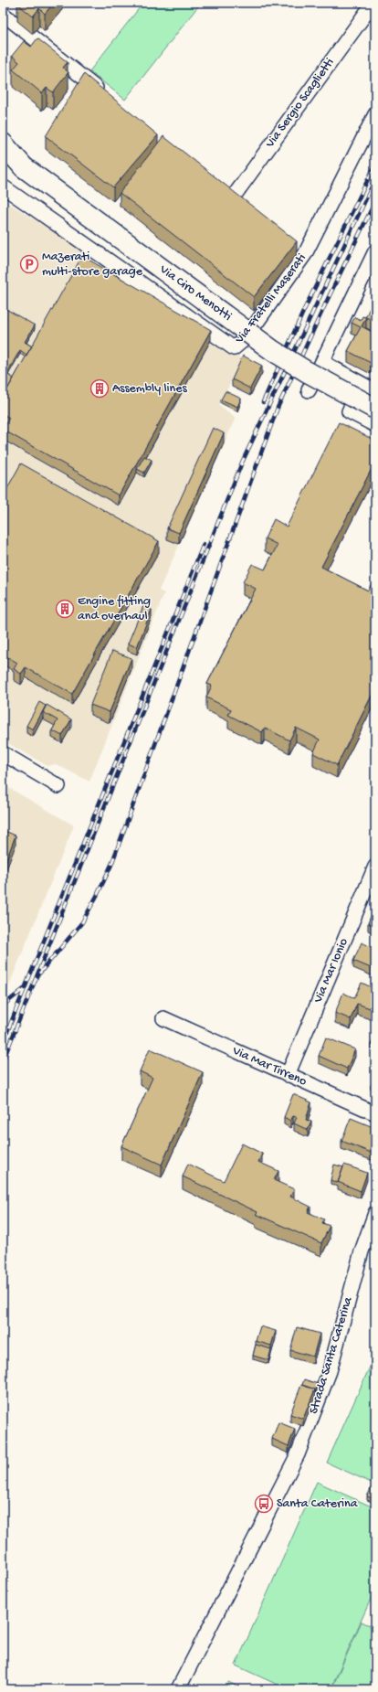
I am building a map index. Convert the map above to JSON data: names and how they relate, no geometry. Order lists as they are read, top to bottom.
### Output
{
  "streets": {
    "main road": ["Via Ciro Menotti"],
    "street": [
      "Via Sergio Scaglietti",
      "Via Fratelli Maserati",
      "Via Mar Ionio",
      "Via Mar Tirreno",
      "Strada Santa Caterina"
    ]
  },
  "crossings": [
    ["Via Mar Ionio", "Via Mar Tirreno"]
  ],
  "places": {
    "parking": ["Mazerati multi-store garage"],
    "building": ["Assembly lines", "Engine fitting and overhaul"],
    "bus stop": ["Santa Caterina"]
  }
}
